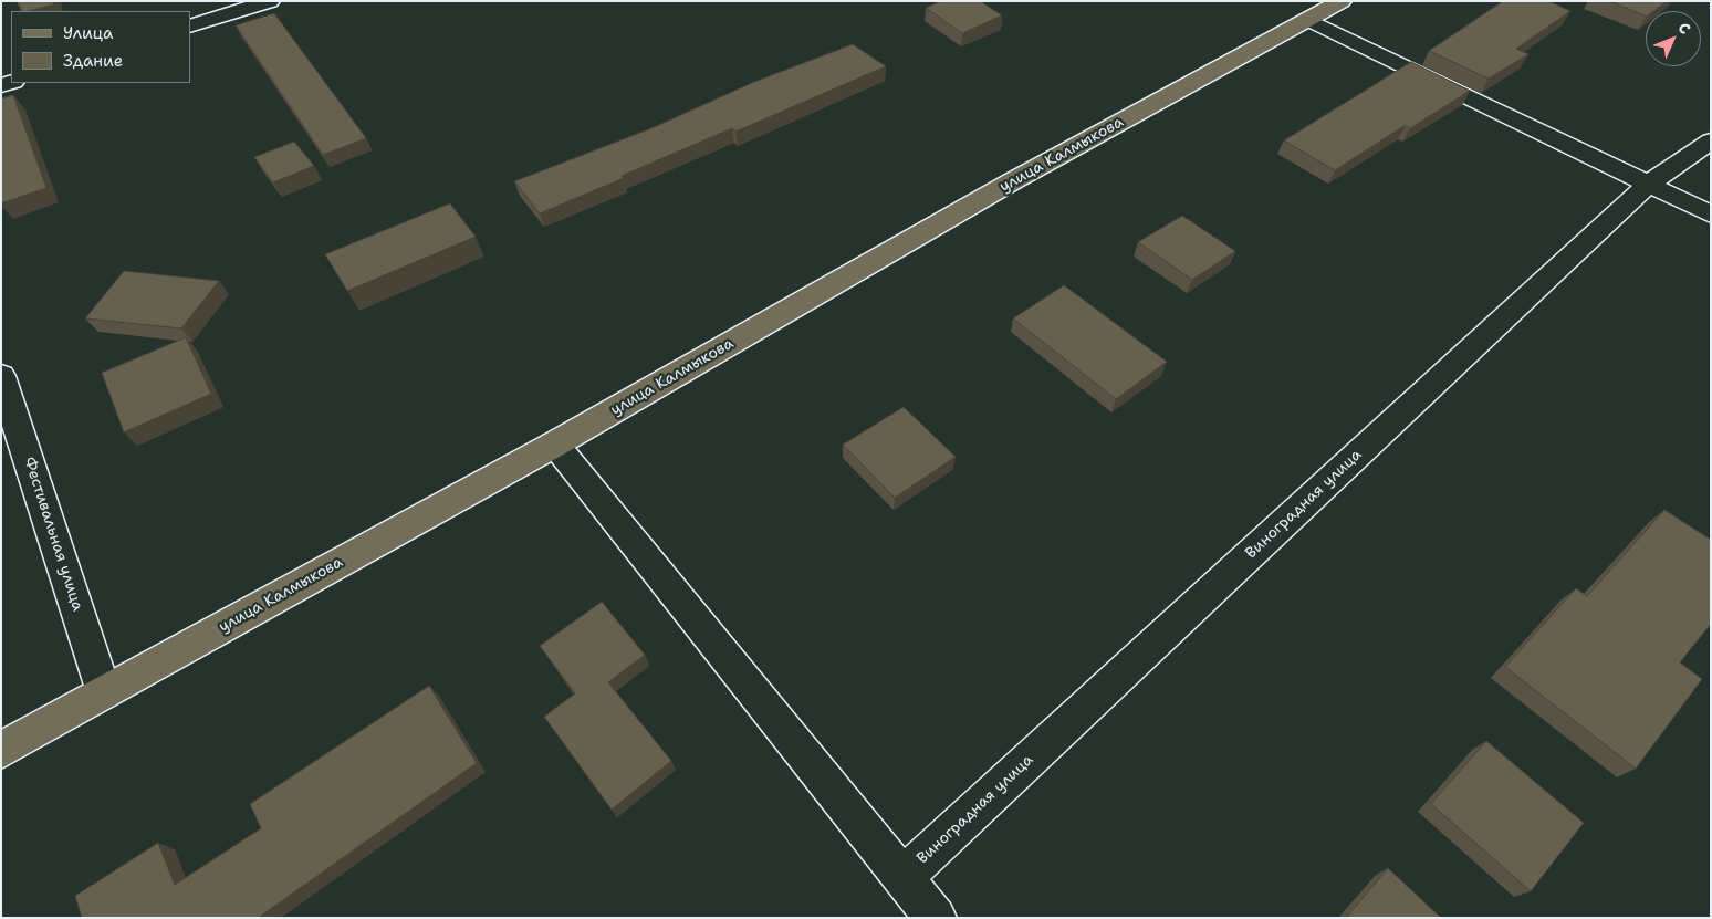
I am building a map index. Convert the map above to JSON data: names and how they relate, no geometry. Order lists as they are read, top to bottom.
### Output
{
  "streets": {
    "main road": ["улица Калмыкова"],
    "street": ["Виноградная улица", "Фестивальная улица"]
  },
  "crossings": [
    ["улица Калмыкова", "Фестивальная улица"]
  ],
  "legend": ["Улица", "Здание"],
  "north": "top right"
}
